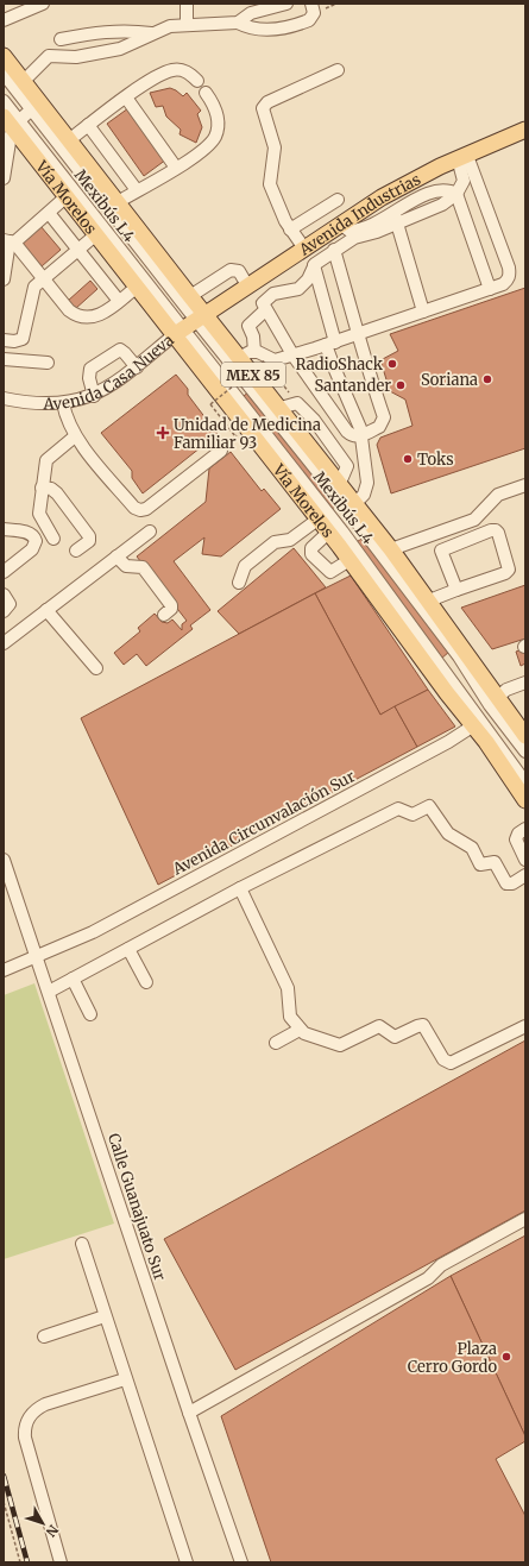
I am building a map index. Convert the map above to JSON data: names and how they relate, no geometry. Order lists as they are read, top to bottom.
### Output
{
  "streets": {
    "main road": [
      "Vía Morelos",
      "Avenida Industrias",
      "Avenida Casa Nueva",
      "MEX 85"
    ],
    "street": ["Mexibús L4", "Avenida Circunvalación Sur", "Calle Guanajuato Sur"]
  },
  "crossings": [
    ["Vía Morelos", "Mexibús L4"],
    ["Vía Morelos", "Avenida Casa Nueva"],
    ["Vía Morelos", "Avenida Circunvalación Sur"],
    ["Mexibús L4", "Avenida Industrias"],
    ["Mexibús L4", "Avenida Casa Nueva"],
    ["Mexibús L4", "MEX 85"],
    ["Mexibús L4", "Avenida Circunvalación Sur"],
    ["Avenida Industrias", "Avenida Casa Nueva"],
    ["Avenida Industrias", "MEX 85"],
    ["Avenida Casa Nueva", "MEX 85"],
    ["MEX 85", "Avenida Circunvalación Sur"],
    ["Avenida Circunvalación Sur", "Calle Guanajuato Sur"]
  ],
  "places": {
    "other": [
      "RadioShack",
      "Soriana",
      "Santander",
      "Toks",
      "Plaza Cerro Gordo"
    ],
    "health": ["Unidad de Medicina Familiar 93"]
  },
  "north": "bottom right"
}
